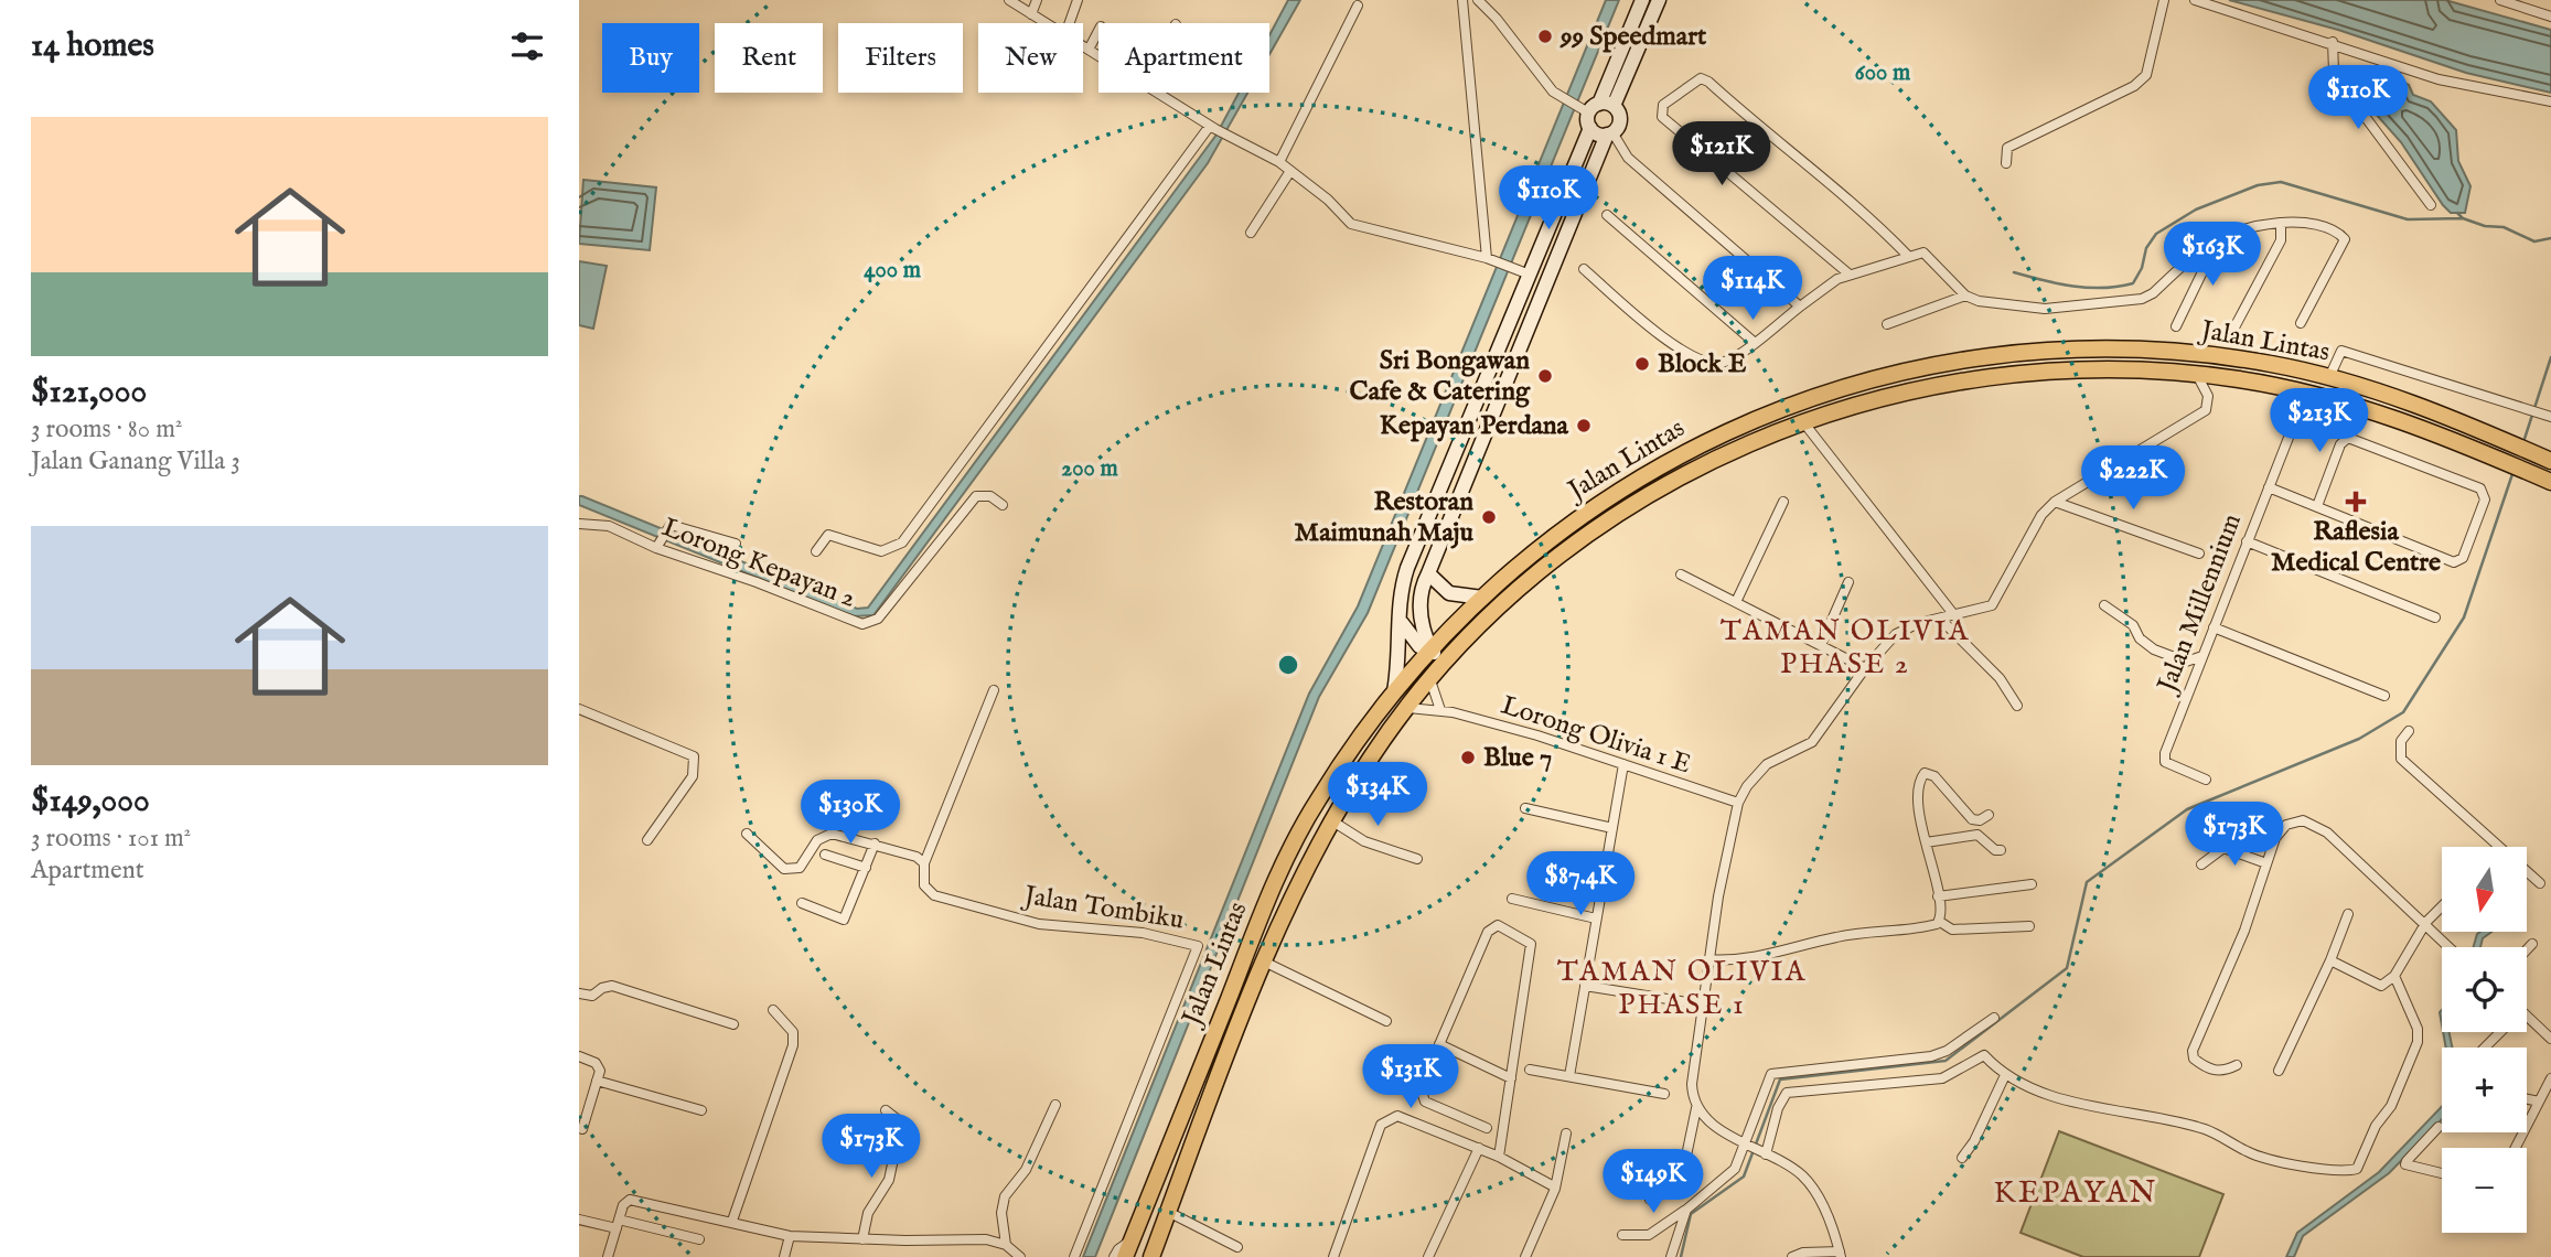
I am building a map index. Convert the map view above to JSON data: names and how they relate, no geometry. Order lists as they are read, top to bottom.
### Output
{
  "streets": {
    "highway": ["Jalan Lintas"],
    "street": [
      "Lorong Kepayan 2",
      "Jalan Millennium",
      "Lorong Olivia 1 E",
      "Jalan Tombiku"
    ]
  },
  "crossings": [
    ["Jalan Lintas", "Lorong Olivia 1 E"]
  ],
  "districts": ["TAMAN OLIVIA PHASE 2", "TAMAN OLIVIA PHASE 1", "KEPAYAN"],
  "places": {
    "other": [
      "99 Speedmart",
      "Block E",
      "Sri Bongawan Cafe & Catering",
      "Kepayan Perdana",
      "Restoran Maimunah Maju",
      "Blue 7"
    ],
    "health": ["Raflesia Medical Centre"]
  },
  "north": "bottom",
  "page": {
    "heading": "14 homes",
    "chip": [
      "Buy",
      "Rent",
      "Filters",
      "New",
      "Apartment"
    ],
    "price": [
      "$110K",
      "$121K",
      "$110K",
      "$163K",
      "$114K",
      "$213K",
      "$222K",
      "$134K",
      "$130K",
      "$173K",
      "$87.4K",
      "$131K",
      "$173K",
      "$149K"
    ],
    "list": [
      {
        "name": "$121,000",
        "note": "3 rooms · 80 m² · Jalan Ganang Villa 3"
      },
      {
        "name": "$149,000",
        "note": "3 rooms · 101 m² · Apartment"
      }
    ],
    "map_buttons": ["+", "−"]
  },
  "rings": ["600 m", "400 m", "200 m"]
}
